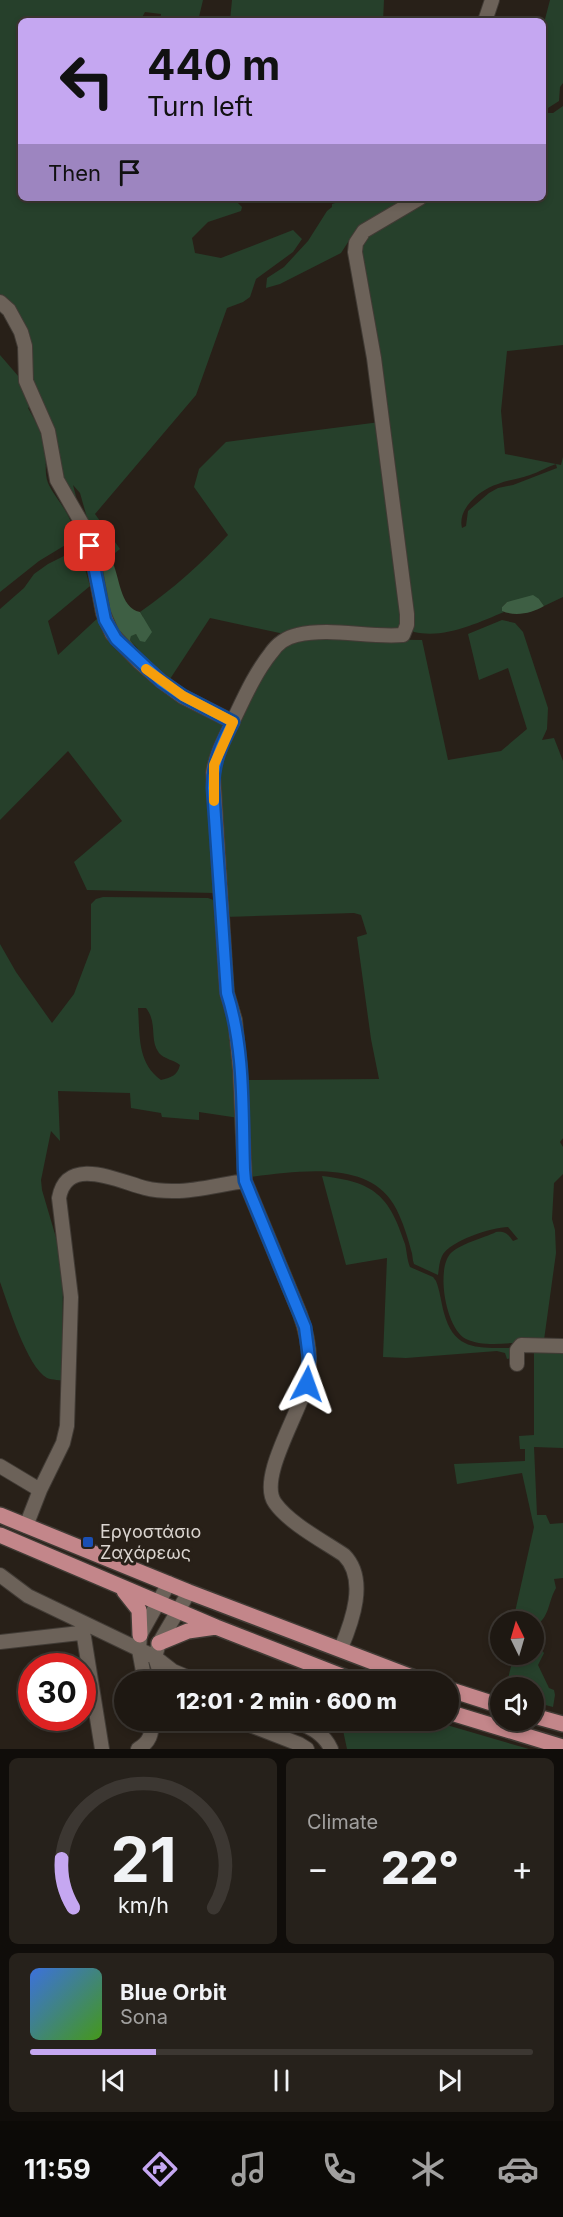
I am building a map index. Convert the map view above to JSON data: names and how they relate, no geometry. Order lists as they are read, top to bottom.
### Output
{
  "places": {
    "transit": ["Εργοστάσιο Ζαχάρεως"]
  },
  "north": "top",
  "page": {
    "turn": ["440 m", "Turn left"],
    "then": "Then",
    "limit": "30",
    "trip": "12:01 · 2 min · 600 m",
    "tile": "Climate",
    "heat": ["−", "22°", "+"],
    "song": ["Blue Orbit", "Sona"],
    "tabs": "11:59",
    "gauge": ["21", "km/h"]
  }
}
